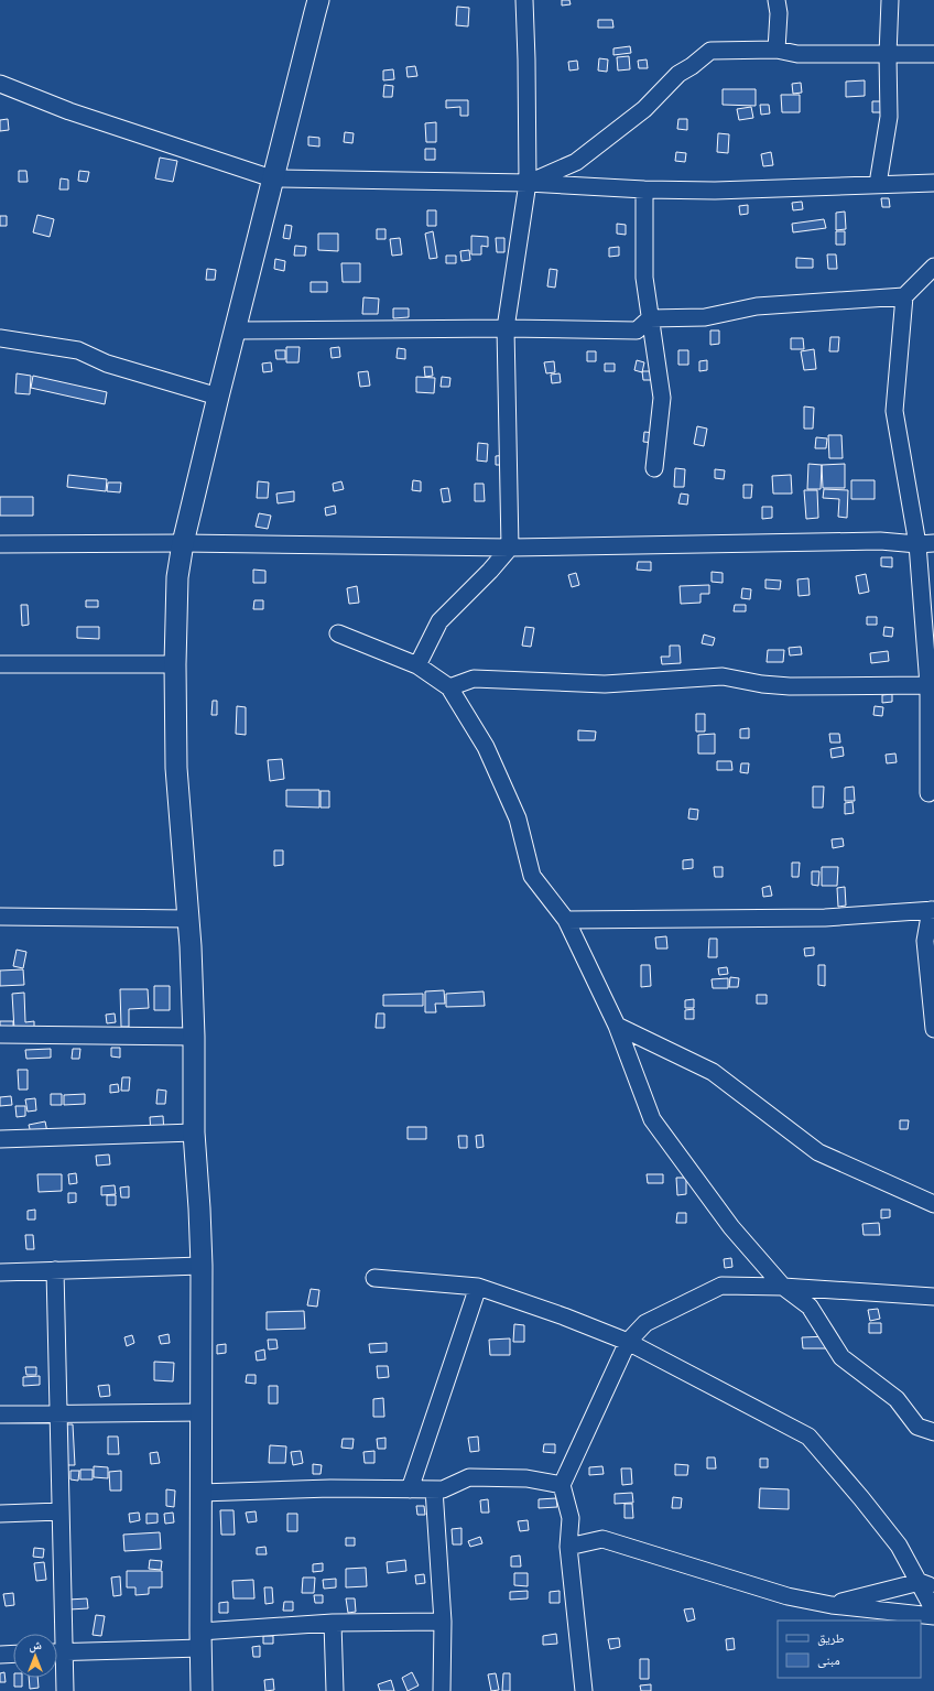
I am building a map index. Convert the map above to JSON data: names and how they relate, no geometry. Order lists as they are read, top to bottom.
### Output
{
  "legend": ["طريق", "مبنى"],
  "north": "top"
}
